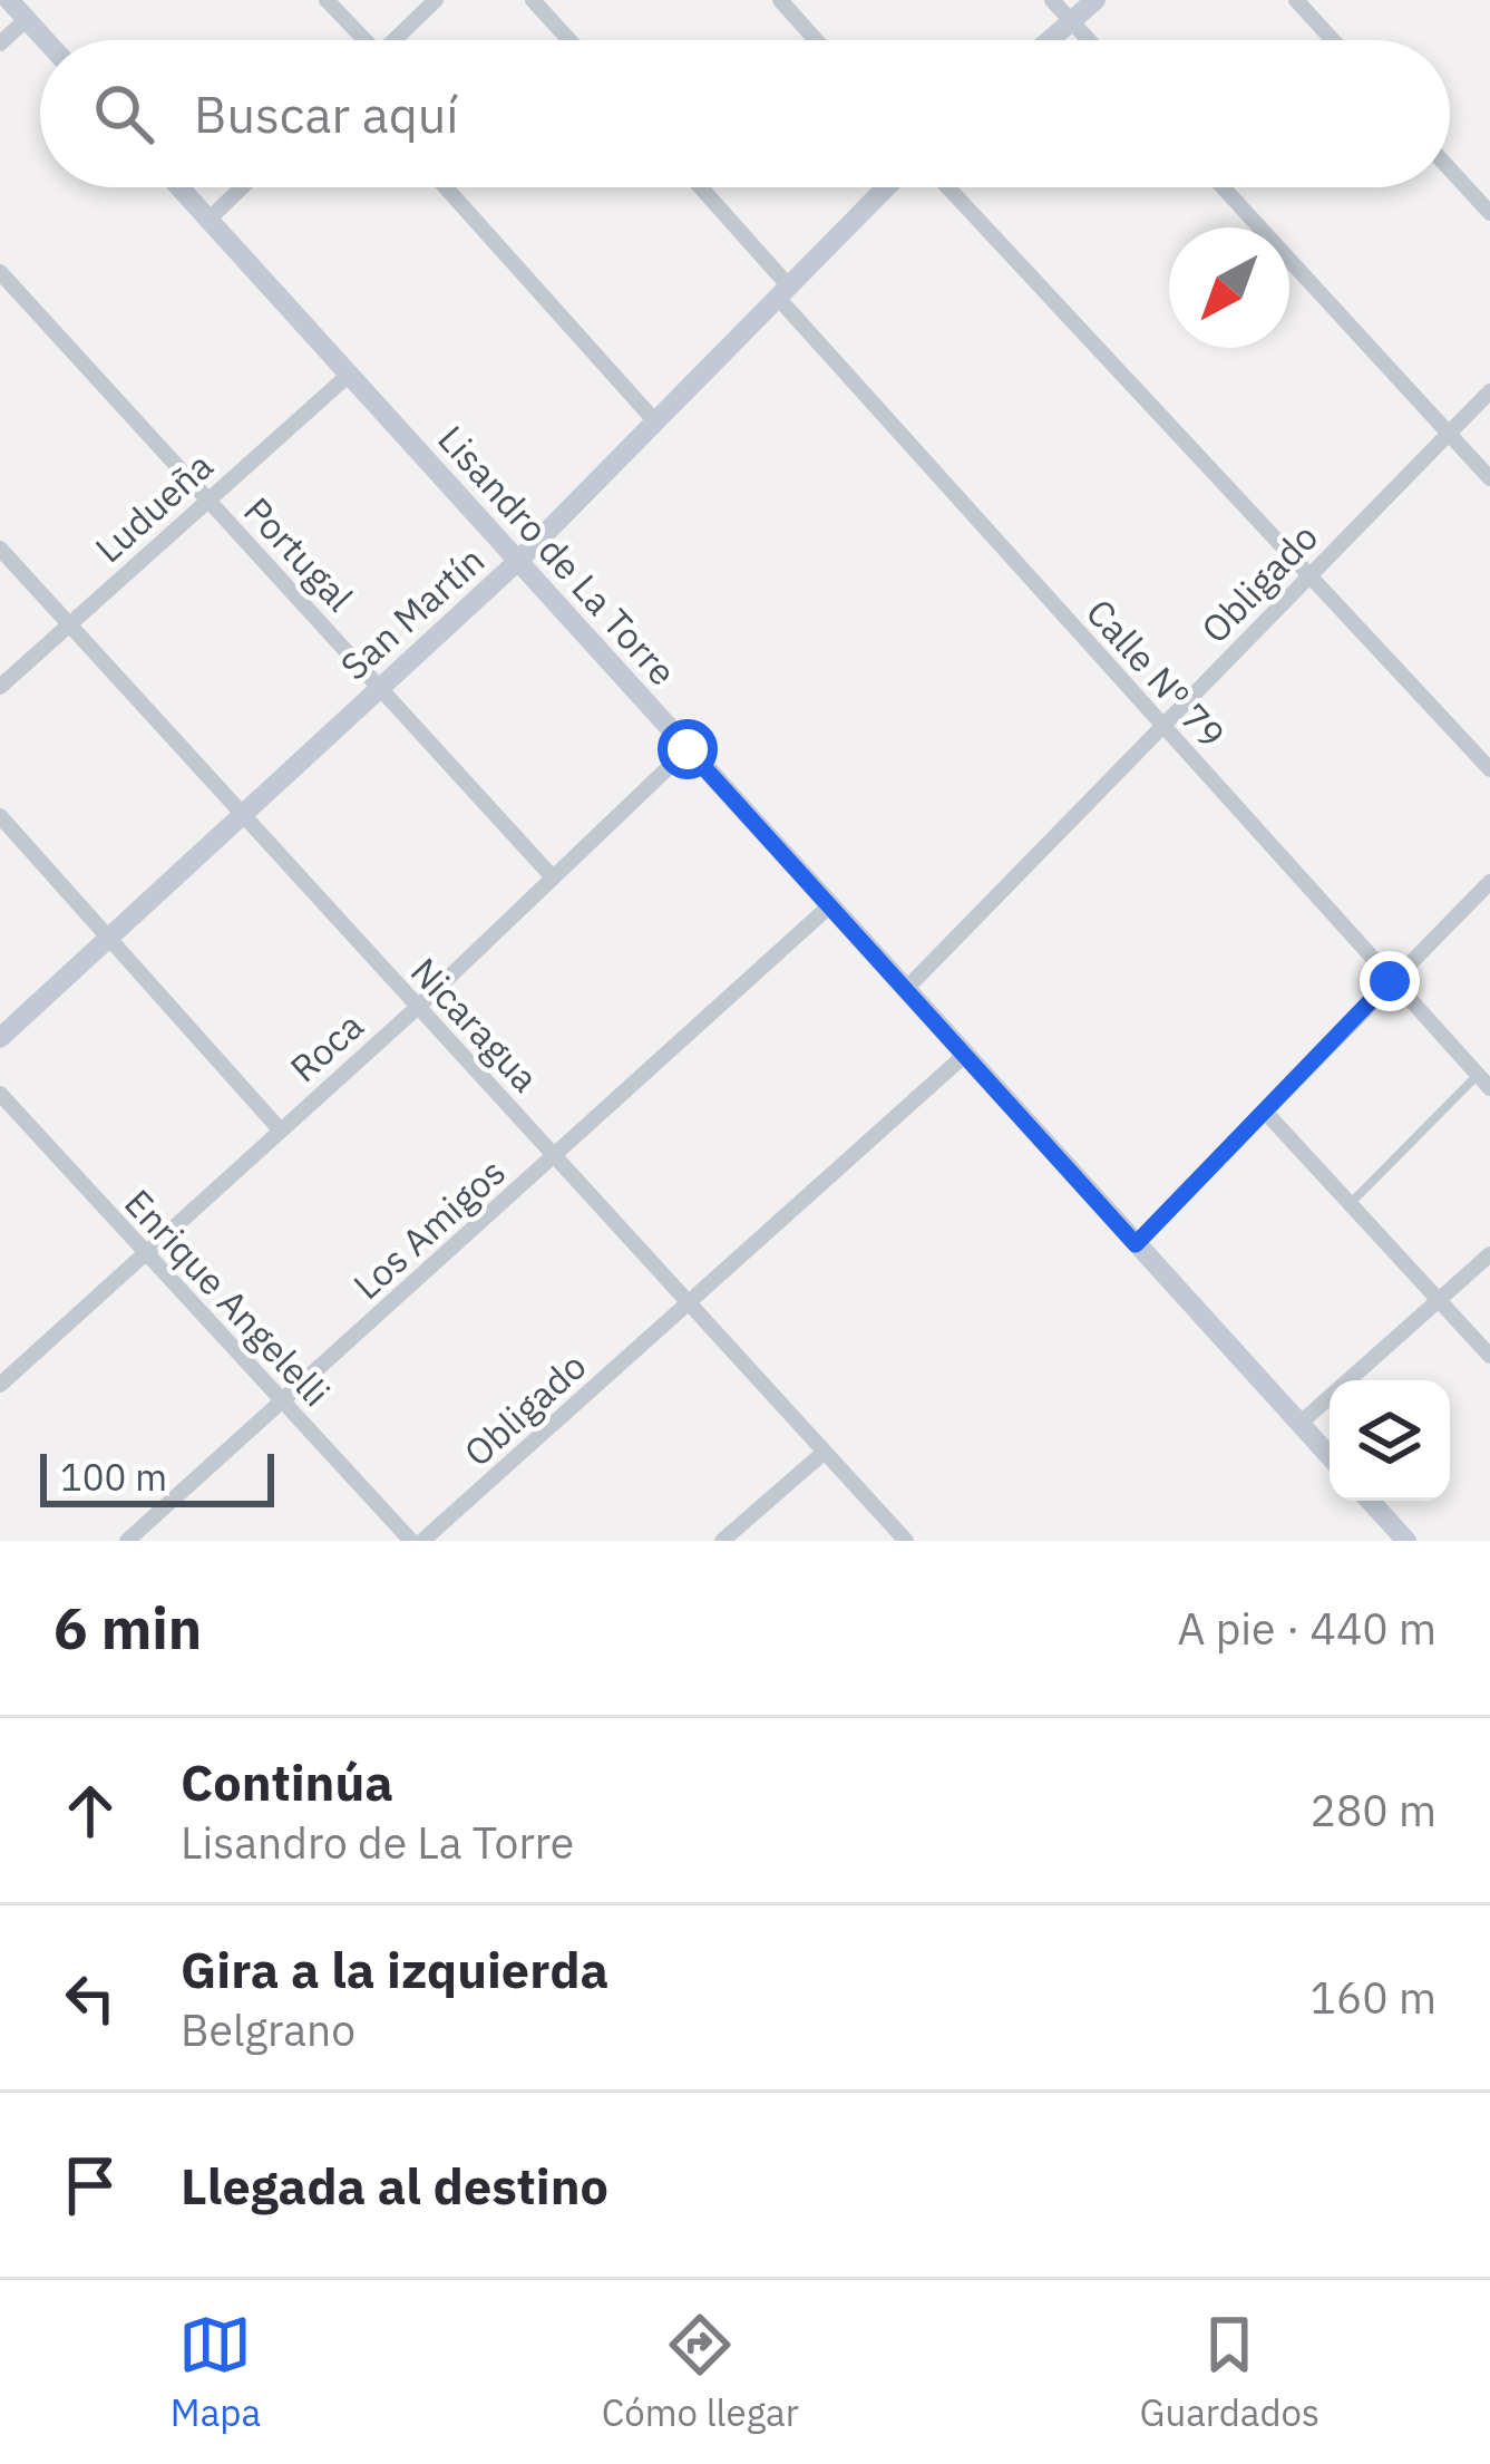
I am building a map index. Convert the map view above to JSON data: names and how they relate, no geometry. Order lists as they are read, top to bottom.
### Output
{
  "streets": {
    "street": [
      "Ludueña",
      "Portugal",
      "Lisandro de La Torre",
      "Obligado",
      "San Martín",
      "Calle Nº 79",
      "Nicaragua",
      "Roca",
      "Los Amigos",
      "Enrique Angelelli"
    ]
  },
  "crossings": [
    ["Ludueña", "Portugal"],
    ["Ludueña", "Lisandro de La Torre"],
    ["Ludueña", "Nicaragua"],
    ["Portugal", "San Martín"],
    ["Portugal", "Roca"],
    ["Lisandro de La Torre", "Obligado"],
    ["Lisandro de La Torre", "San Martín"],
    ["Lisandro de La Torre", "Roca"],
    ["Lisandro de La Torre", "Los Amigos"],
    ["Obligado", "Calle Nº 79"],
    ["Obligado", "Nicaragua"],
    ["San Martín", "Calle Nº 79"],
    ["San Martín", "Nicaragua"],
    ["Nicaragua", "Roca"],
    ["Nicaragua", "Los Amigos"],
    ["Roca", "Enrique Angelelli"],
    ["Los Amigos", "Enrique Angelelli"]
  ],
  "scale_bar": "100 m",
  "north": "bottom left",
  "page": {
    "search": "Buscar aquí",
    "scale": "100 m",
    "heading": ["6 min", "A pie · 440 m"],
    "list": [
      ["Continúa", "Lisandro de La Torre", "280 m"],
      ["Gira a la izquierda", "Belgrano", "160 m"],
      "Llegada al destino"
    ],
    "nav": ["Mapa", "Cómo llegar", "Guardados"]
  }
}
